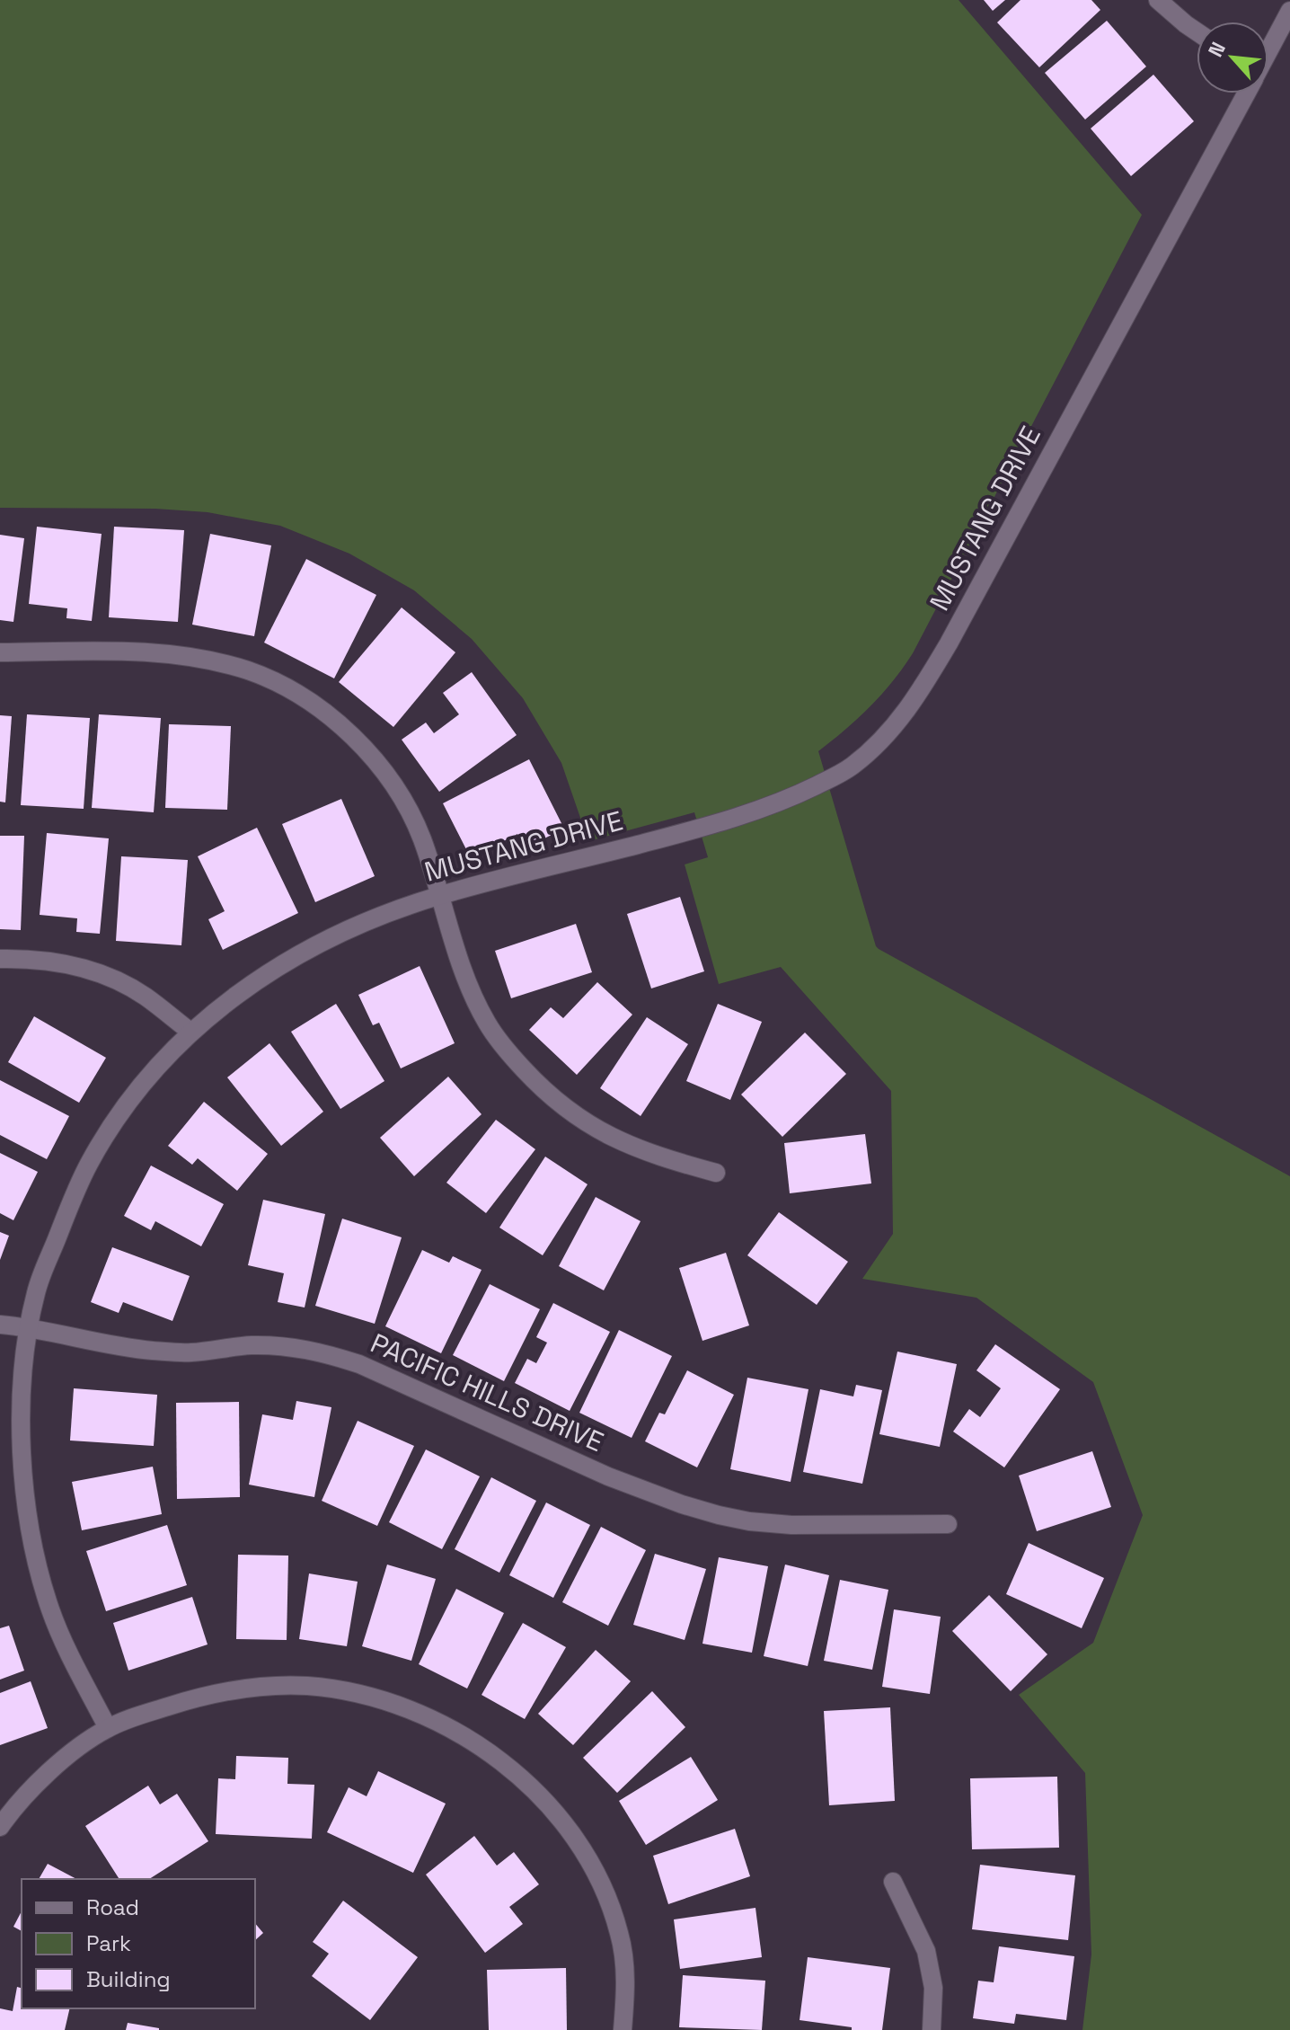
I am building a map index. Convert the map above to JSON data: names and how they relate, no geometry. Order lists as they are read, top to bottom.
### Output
{
  "streets": {
    "street": ["MUSTANG DRIVE", "PACIFIC HILLS DRIVE"]
  },
  "crossings": [
    ["MUSTANG DRIVE", "PACIFIC HILLS DRIVE"]
  ],
  "legend": ["Road", "Park", "Building"],
  "north": "top left"
}
